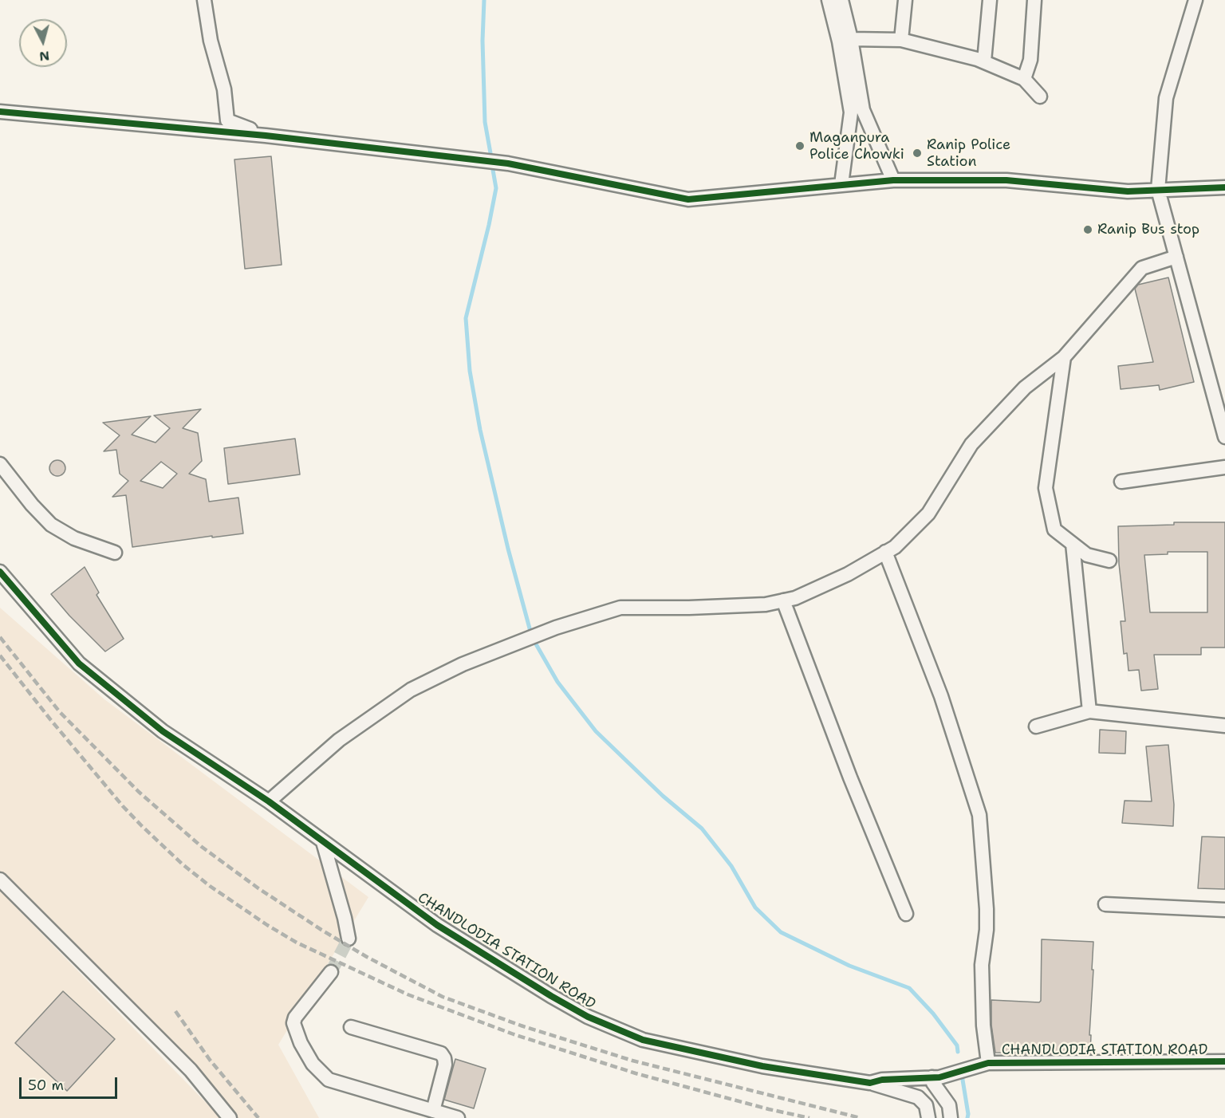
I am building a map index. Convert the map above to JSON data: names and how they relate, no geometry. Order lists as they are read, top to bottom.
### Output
{
  "streets": {
    "street": ["CHANDLODIA STATION ROAD"]
  },
  "places": ["Maganpura Police Chowki", "Ranip Police Station", "Ranip Bus stop"],
  "scale_bar": "50 m",
  "north": "bottom"
}
